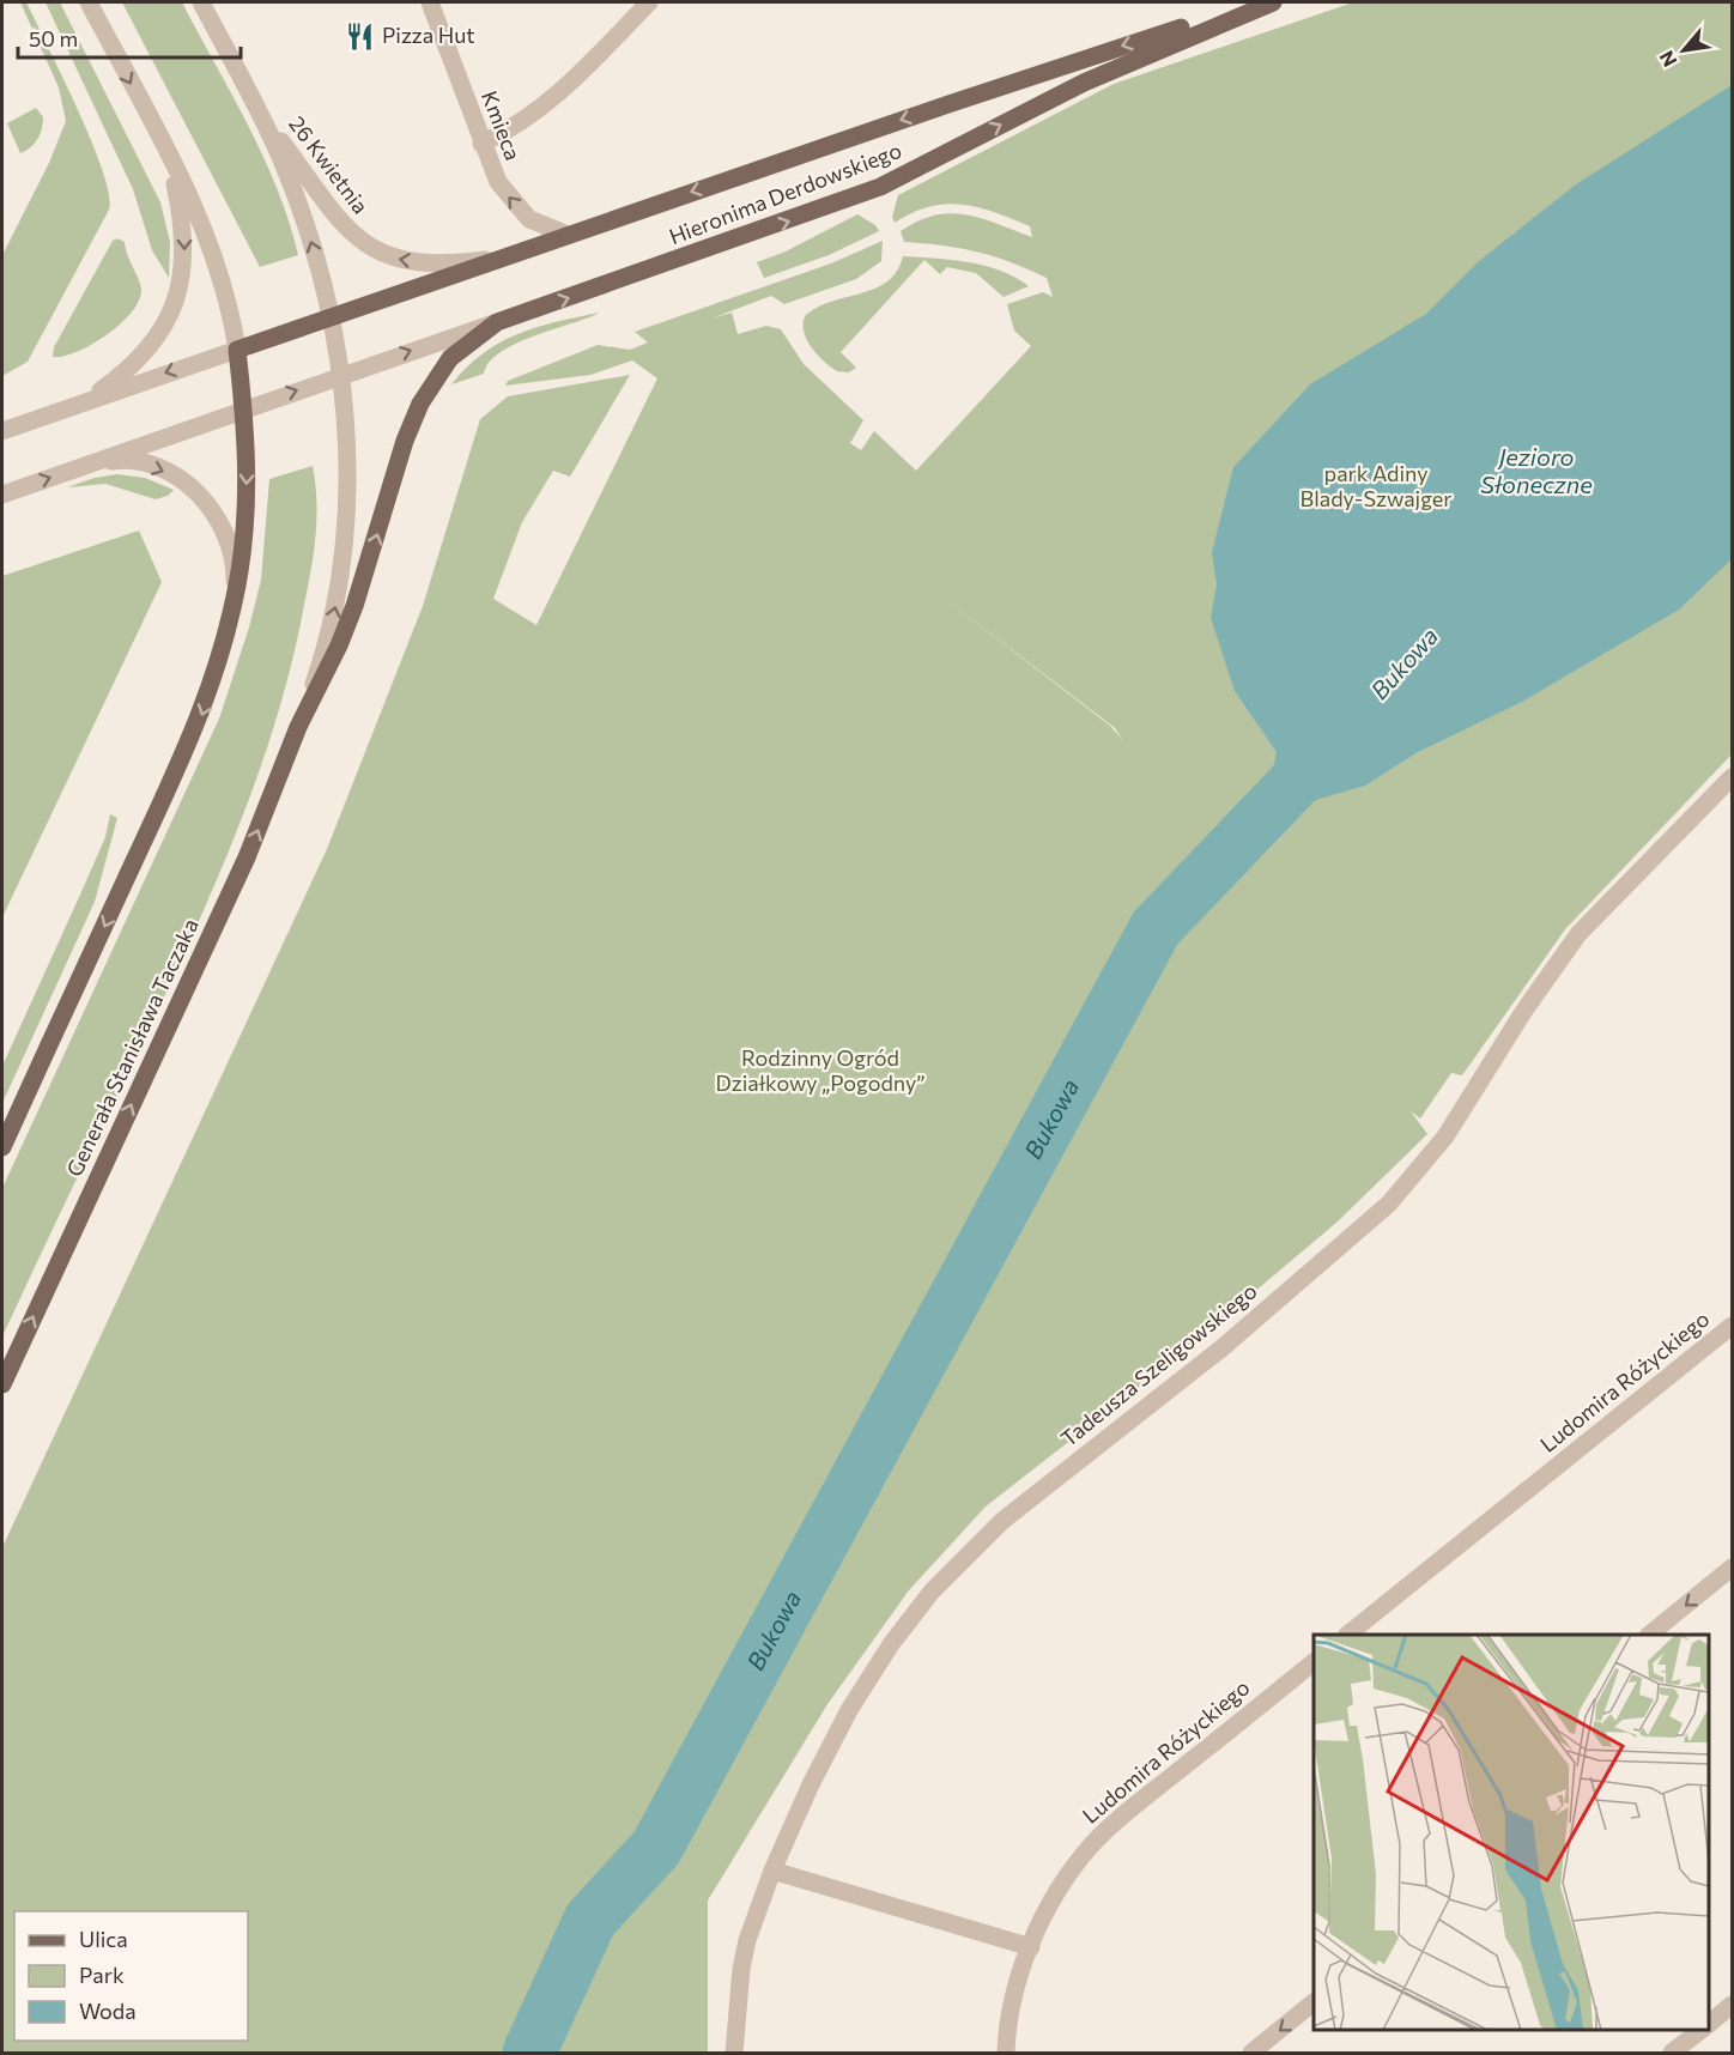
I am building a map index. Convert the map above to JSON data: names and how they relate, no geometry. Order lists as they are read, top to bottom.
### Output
{
  "streets": {
    "main road": ["Hieronima Derdowskiego", "Generała Stanisława Taczaka"],
    "street": [
      "Kmieca",
      "26 Kwietnia",
      "Tadeusza Szeligowskiego",
      "Ludomira Różyckiego"
    ]
  },
  "crossings": [
    ["Kmieca", "Hieronima Derdowskiego"],
    ["26 Kwietnia", "Hieronima Derdowskiego"],
    ["Hieronima Derdowskiego", "Generała Stanisława Taczaka"]
  ],
  "one_way": ["Kmieca"],
  "water": ["Jezioro Słoneczne", "Bukowa"],
  "parks": ["park Adiny Blady-Szwajger", "Rodzinny Ogród Działkowy „Pogodny”"],
  "places": {
    "restaurant": ["Pizza Hut"]
  },
  "legend": ["Ulica", "Park", "Woda"],
  "scale_bar": "50 m",
  "north": "bottom left"
}
